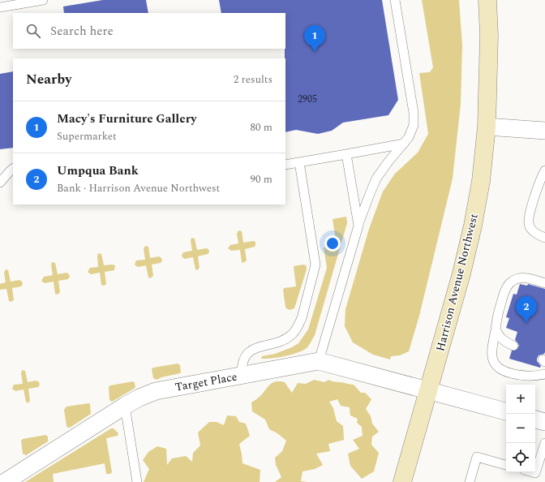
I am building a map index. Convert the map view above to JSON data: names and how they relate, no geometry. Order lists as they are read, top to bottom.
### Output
{
  "streets": {
    "main road": ["Harrison Avenue Northwest"],
    "street": ["Target Place"]
  },
  "crossings": [
    ["Harrison Avenue Northwest", "Target Place"]
  ],
  "house_numbers": ["2905"],
  "page": {
    "search": "Search here",
    "pins": ["1", "2"],
    "heading": ["Nearby", "2 results"],
    "list": [
      {
        "mark": "1",
        "name": "Macy's Furniture Gallery",
        "note": "Supermarket",
        "value": "80 m"
      },
      {
        "mark": "2",
        "name": "Umpqua Bank",
        "note": "Bank · Harrison Avenue Northwest",
        "value": "90 m"
      }
    ],
    "map_buttons": ["+", "−"]
  }
}
